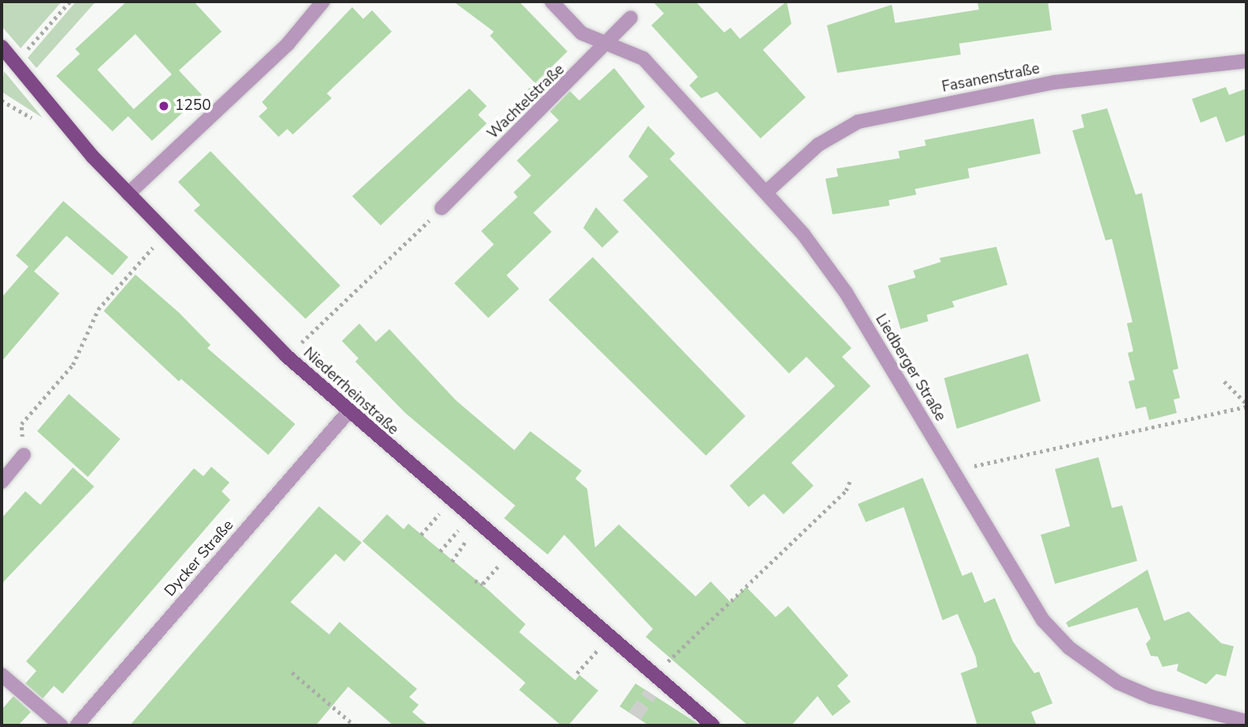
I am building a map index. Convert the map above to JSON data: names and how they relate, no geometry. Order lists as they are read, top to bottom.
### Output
{
  "streets": {
    "main road": ["Niederrheinstraße"],
    "street": [
      "Fasanenstraße",
      "Wachtelstraße",
      "Liedberger Straße",
      "Dycker Straße"
    ]
  },
  "crossings": [
    ["Fasanenstraße", "Liedberger Straße"],
    ["Wachtelstraße", "Liedberger Straße"],
    ["Niederrheinstraße", "Dycker Straße"]
  ],
  "places": ["1250"]
}
